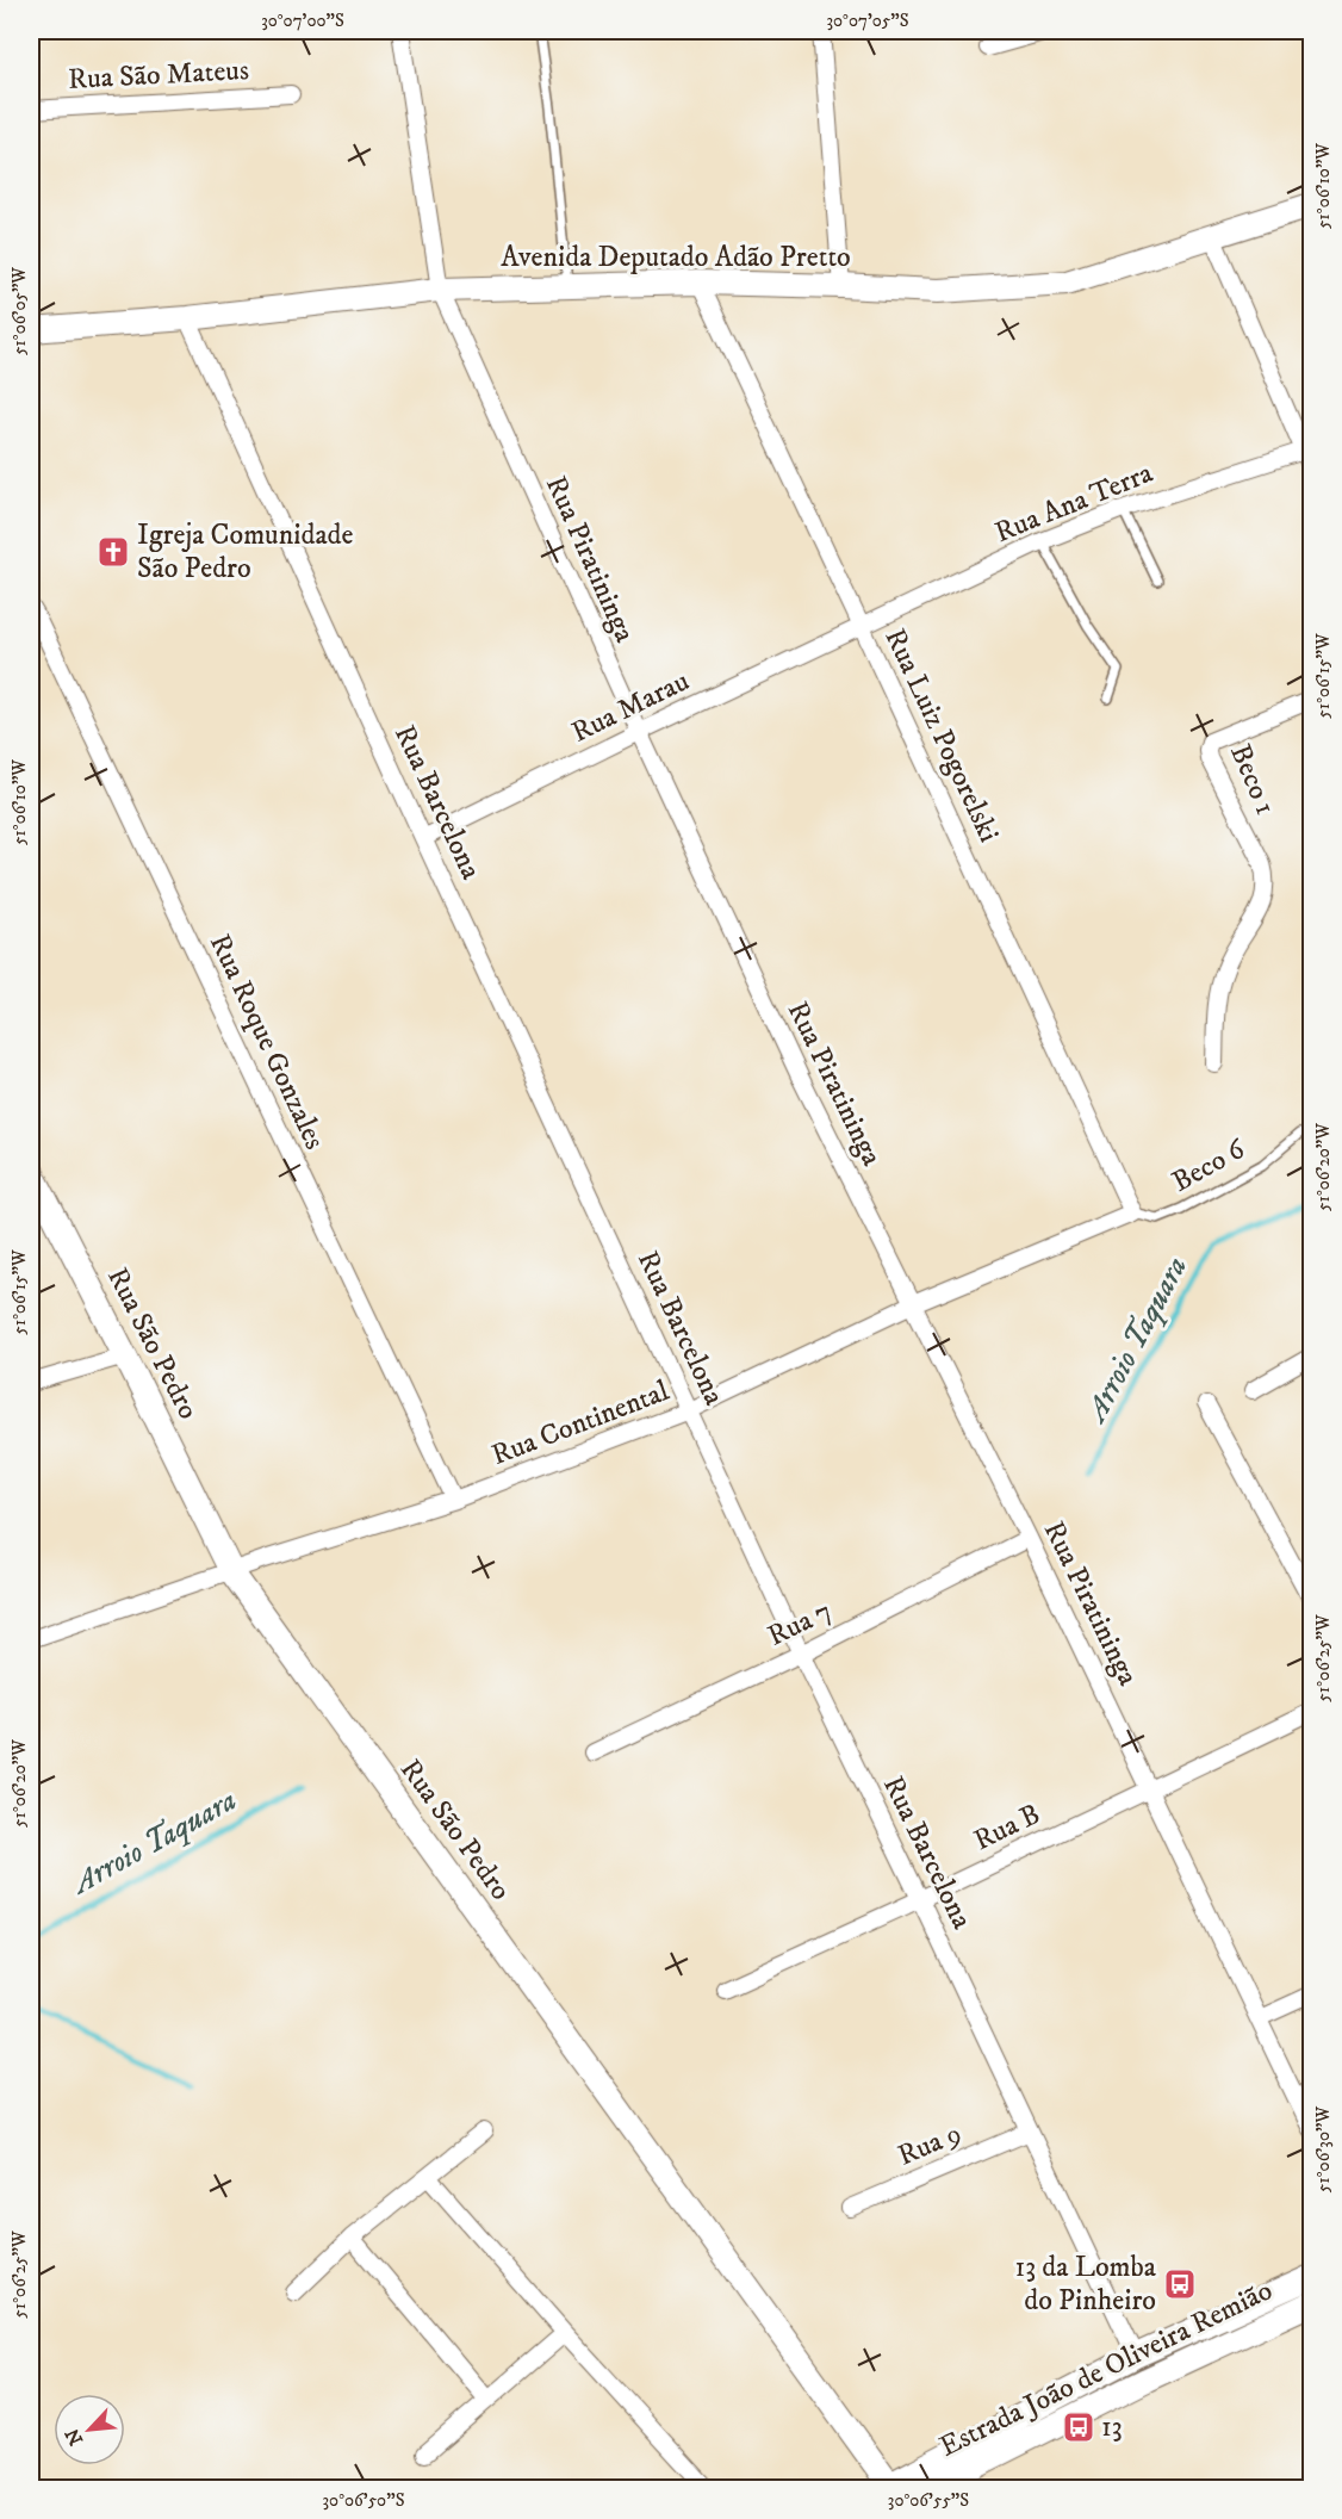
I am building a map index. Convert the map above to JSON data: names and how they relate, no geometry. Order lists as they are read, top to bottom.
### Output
{
  "streets": {
    "street": [
      "Rua São Mateus",
      "Avenida Deputado Adão Pretto",
      "Rua Ana Terra",
      "Rua Piratininga",
      "Rua Marau",
      "Rua Luiz Pogorelski",
      "Beco 1",
      "Rua Barcelona",
      "Rua Roque Gonzales",
      "Rua São Pedro",
      "Rua Continental",
      "Rua 7",
      "Rua B",
      "Rua 9",
      "Estrada João de Oliveira Remião"
    ],
    "lane": ["Beco 6"]
  },
  "crossings": [
    ["Avenida Deputado Adão Pretto", "Rua Piratininga"],
    ["Avenida Deputado Adão Pretto", "Rua Luiz Pogorelski"],
    ["Avenida Deputado Adão Pretto", "Rua Barcelona"],
    ["Rua Ana Terra", "Rua Marau"],
    ["Rua Ana Terra", "Rua Luiz Pogorelski"],
    ["Rua Piratininga", "Rua Marau"],
    ["Rua Piratininga", "Rua Continental"],
    ["Rua Piratininga", "Rua 7"],
    ["Rua Piratininga", "Rua B"],
    ["Rua Marau", "Rua Luiz Pogorelski"],
    ["Rua Marau", "Rua Barcelona"],
    ["Rua Luiz Pogorelski", "Beco 6"],
    ["Rua Luiz Pogorelski", "Rua Continental"],
    ["Rua Barcelona", "Rua Continental"],
    ["Rua Barcelona", "Rua 7"],
    ["Rua Barcelona", "Rua B"],
    ["Rua Barcelona", "Rua 9"],
    ["Rua Barcelona", "Estrada João de Oliveira Remião"],
    ["Rua Roque Gonzales", "Rua Continental"],
    ["Beco 6", "Rua Continental"],
    ["Rua São Pedro", "Rua Continental"],
    ["Rua São Pedro", "Estrada João de Oliveira Remião"]
  ],
  "water": ["Arroio Taquara"],
  "places": {
    "church": ["Igreja Comunidade São Pedro"],
    "bus stop": ["13 da Lomba do Pinheiro", "13"]
  },
  "north": "bottom left",
  "coordinates": [
    "30°07'00\"S",
    "30°07'05\"S",
    "51°06'10\"W",
    "51°06'05\"W",
    "51°06'15\"W",
    "51°06'20\"W",
    "51°06'25\"W",
    "51°06'30\"W",
    "30°06'50\"S",
    "30°06'55\"S"
  ]
}
